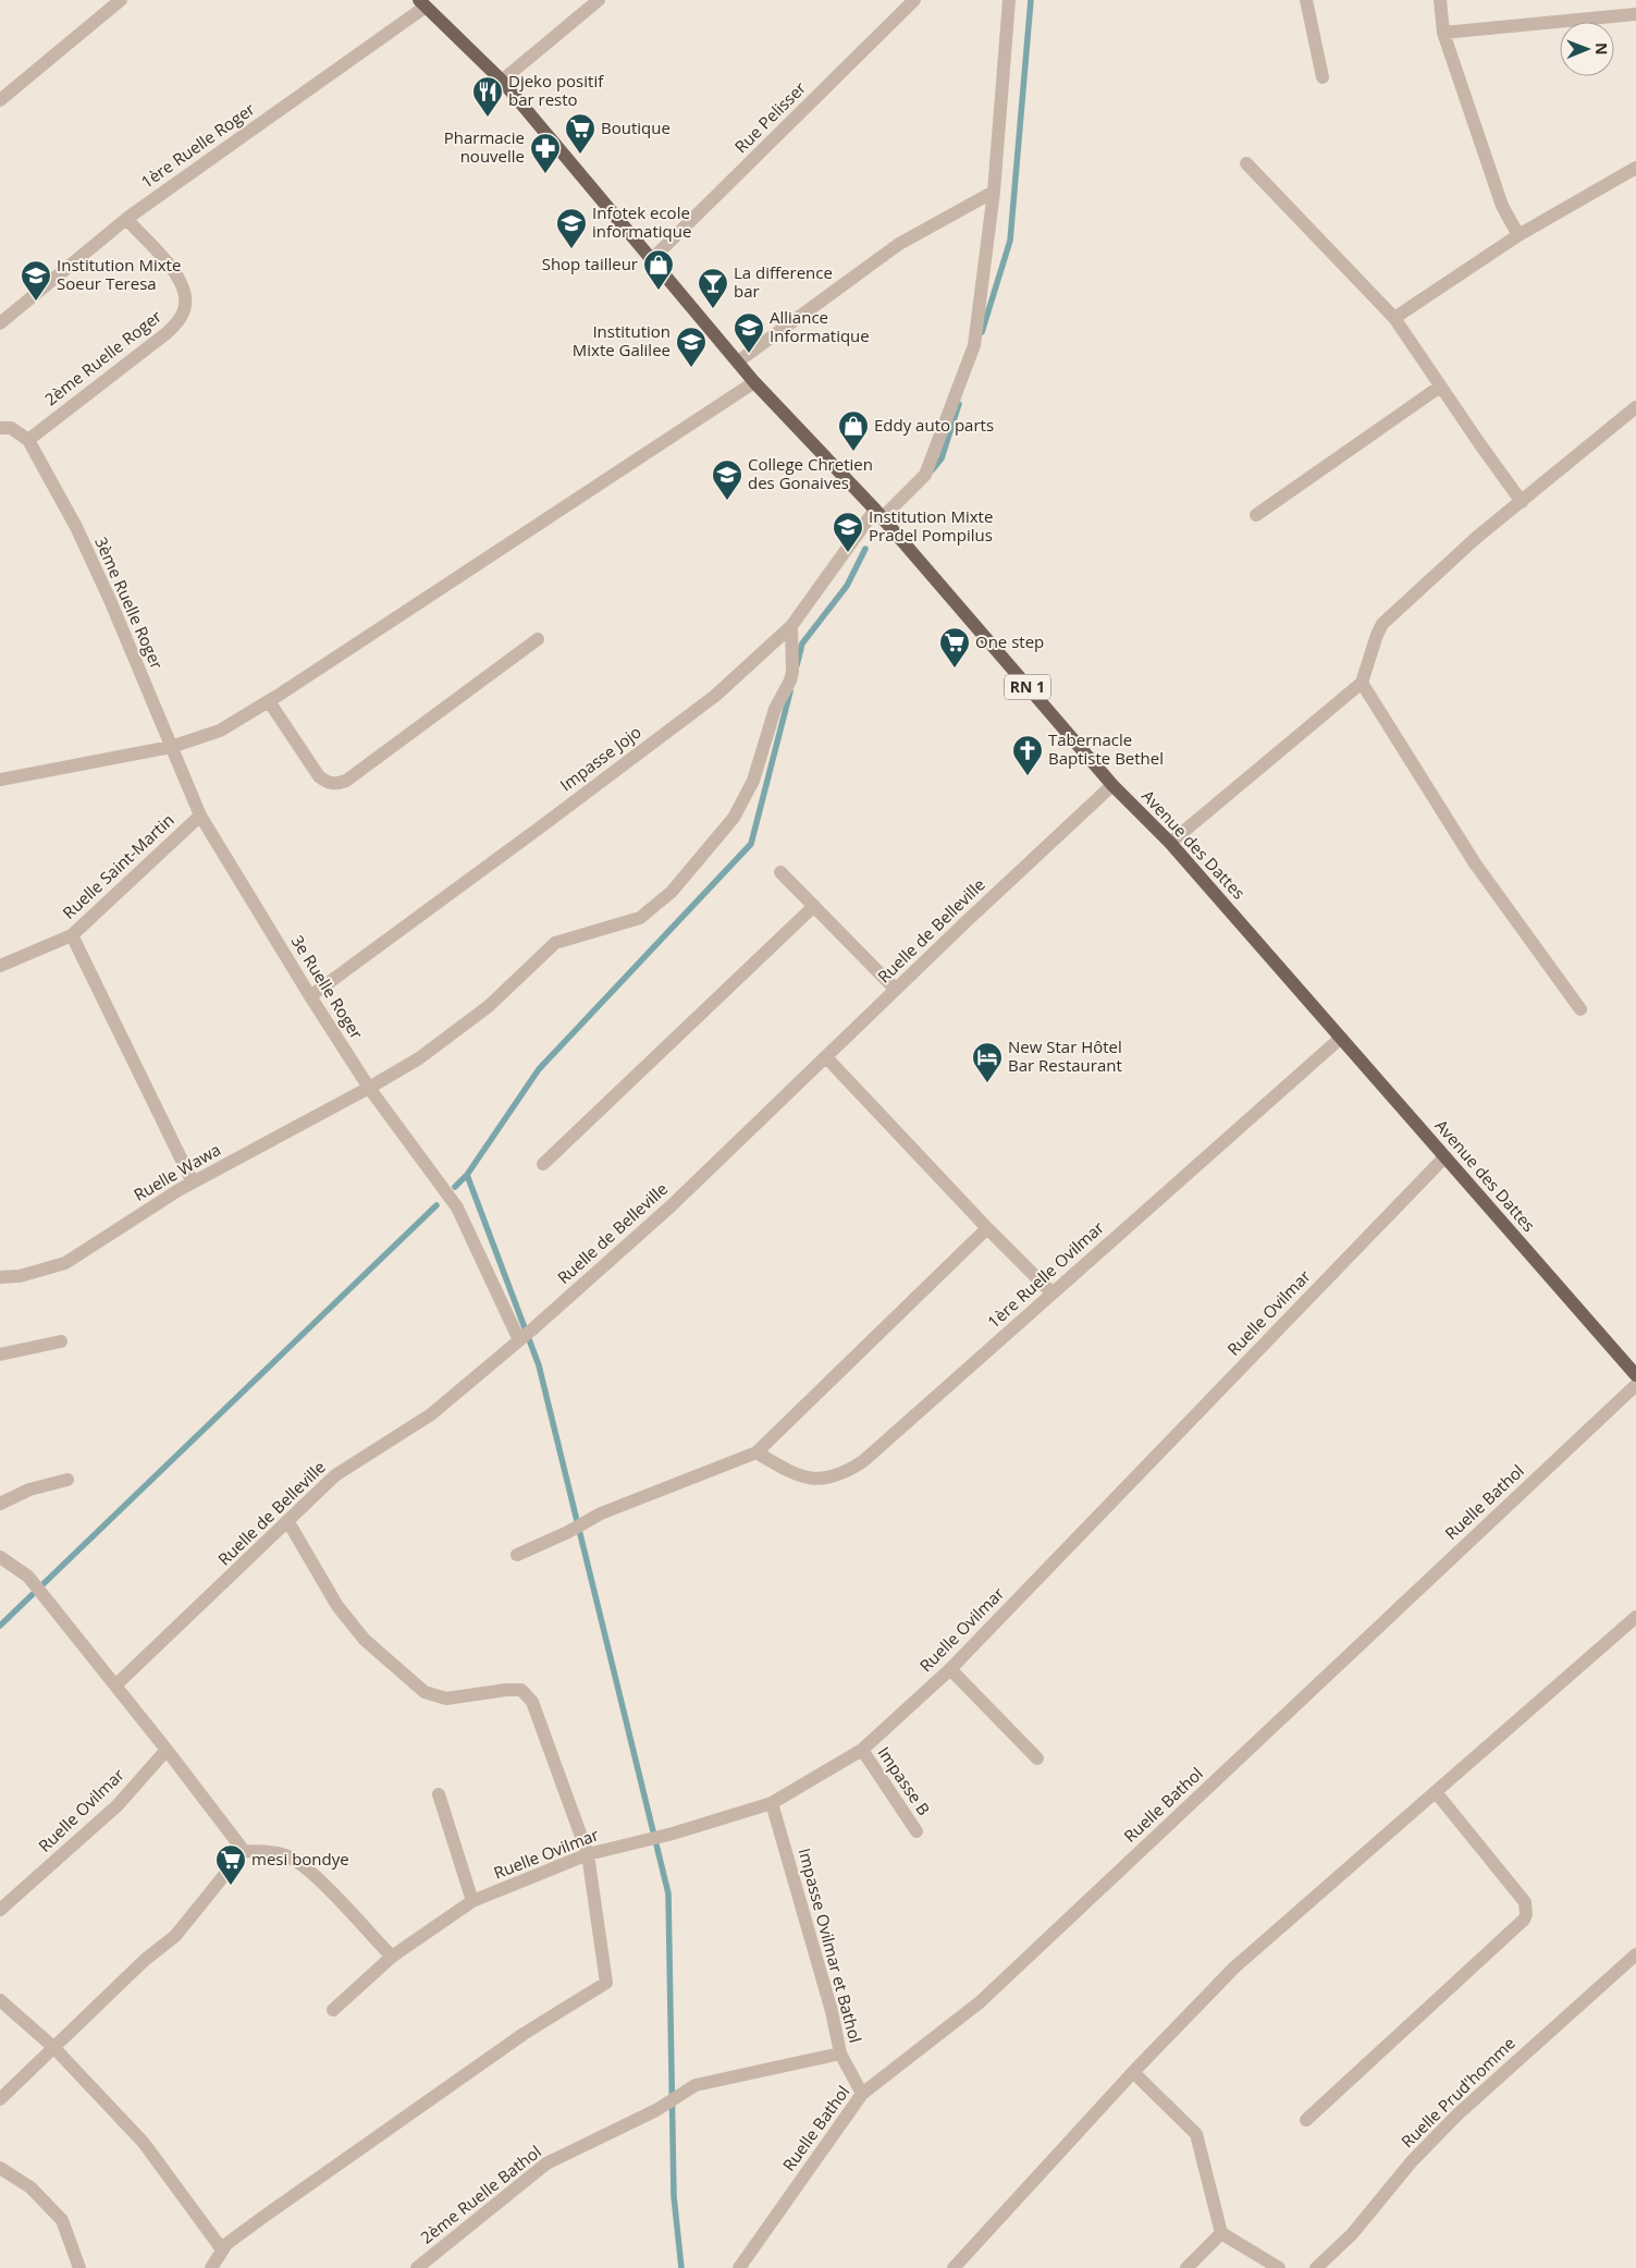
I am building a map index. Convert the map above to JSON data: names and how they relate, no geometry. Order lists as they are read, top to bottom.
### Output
{
  "streets": {
    "main road": ["RN 1", "Avenue des Dattes"],
    "street": [
      "Rue Pelisser",
      "1ère Ruelle Roger",
      "2ème Ruelle Roger",
      "3ème Ruelle Roger",
      "Impasse Jojo",
      "Ruelle Saint-Martin",
      "Ruelle de Belleville",
      "3e Ruelle Roger",
      "Ruelle Wawa",
      "1ère Ruelle Ovilmar",
      "Ruelle Ovilmar",
      "Ruelle Bathol",
      "Impasse B",
      "Impasse Ovilmar et Bathol",
      "Ruelle Prud'homme",
      "2ème Ruelle Bathol"
    ]
  },
  "crossings": [
    ["Rue Pelisser", "Avenue des Dattes"],
    ["1ère Ruelle Roger", "2ème Ruelle Roger"],
    ["1ère Ruelle Roger", "Avenue des Dattes"],
    ["2ème Ruelle Roger", "3ème Ruelle Roger"],
    ["3ème Ruelle Roger", "Ruelle Saint-Martin"],
    ["3ème Ruelle Roger", "3e Ruelle Roger"],
    ["Impasse Jojo", "Avenue des Dattes"],
    ["Impasse Jojo", "3e Ruelle Roger"],
    ["Impasse Jojo", "Ruelle Wawa"],
    ["Avenue des Dattes", "Ruelle de Belleville"],
    ["Avenue des Dattes", "1ère Ruelle Ovilmar"],
    ["Avenue des Dattes", "Ruelle Ovilmar"],
    ["Ruelle Saint-Martin", "3e Ruelle Roger"],
    ["Ruelle de Belleville", "3e Ruelle Roger"],
    ["3e Ruelle Roger", "Ruelle Wawa"],
    ["Ruelle Ovilmar", "Impasse B"],
    ["Ruelle Ovilmar", "Impasse Ovilmar et Bathol"],
    ["Ruelle Bathol", "Impasse Ovilmar et Bathol"],
    ["Impasse Ovilmar et Bathol", "2ème Ruelle Bathol"]
  ],
  "places": {
    "restaurant": ["Djeko positif bar resto"],
    "supermarket": ["Boutique", "One step", "mesi bondye"],
    "pharmacy": ["Pharmacie nouvelle"],
    "school or university": [
      "Infotek ecole informatique",
      "Institution Mixte Soeur Teresa",
      "Alliance Informatique",
      "Institution Mixte Galilee",
      "College Chretien des Gonaives",
      "Institution Mixte Pradel Pompilus"
    ],
    "shop": ["Shop tailleur", "Eddy auto parts"],
    "bar": ["La difference bar"],
    "church": ["Tabernacle Baptiste Bethel"],
    "hotel": ["New Star Hôtel Bar Restaurant"]
  },
  "north": "right"
}
